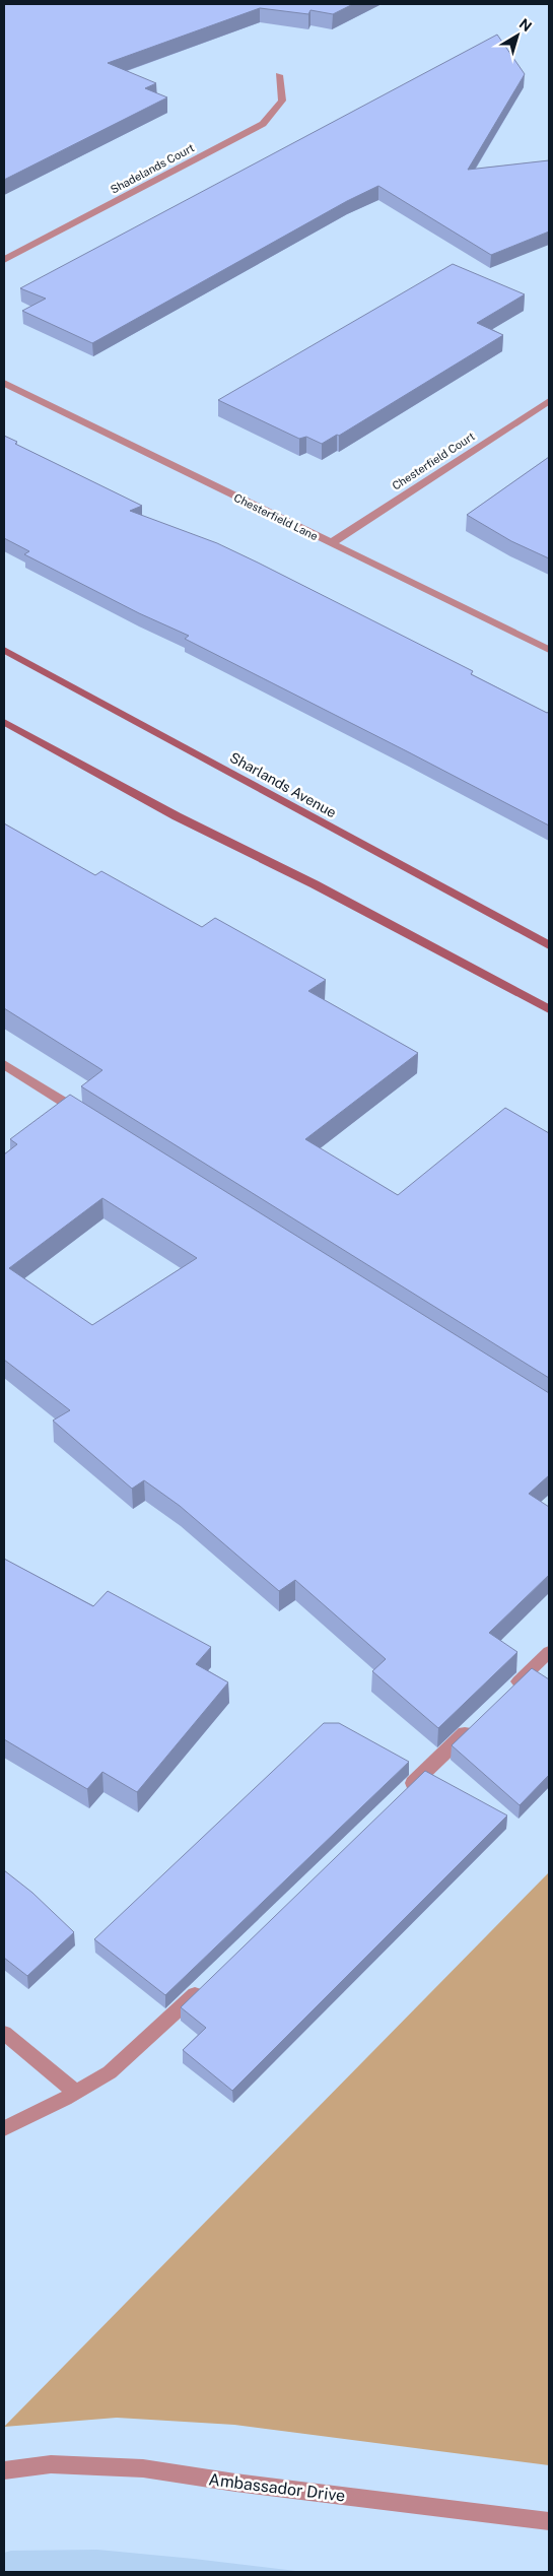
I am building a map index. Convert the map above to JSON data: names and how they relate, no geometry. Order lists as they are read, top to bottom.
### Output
{
  "streets": {
    "main road": ["Sharlands Avenue"],
    "street": [
      "Shadelands Court",
      "Chesterfield Court",
      "Chesterfield Lane",
      "Ambassador Drive"
    ]
  },
  "crossings": [
    ["Chesterfield Court", "Chesterfield Lane"]
  ],
  "north": "top right"
}
